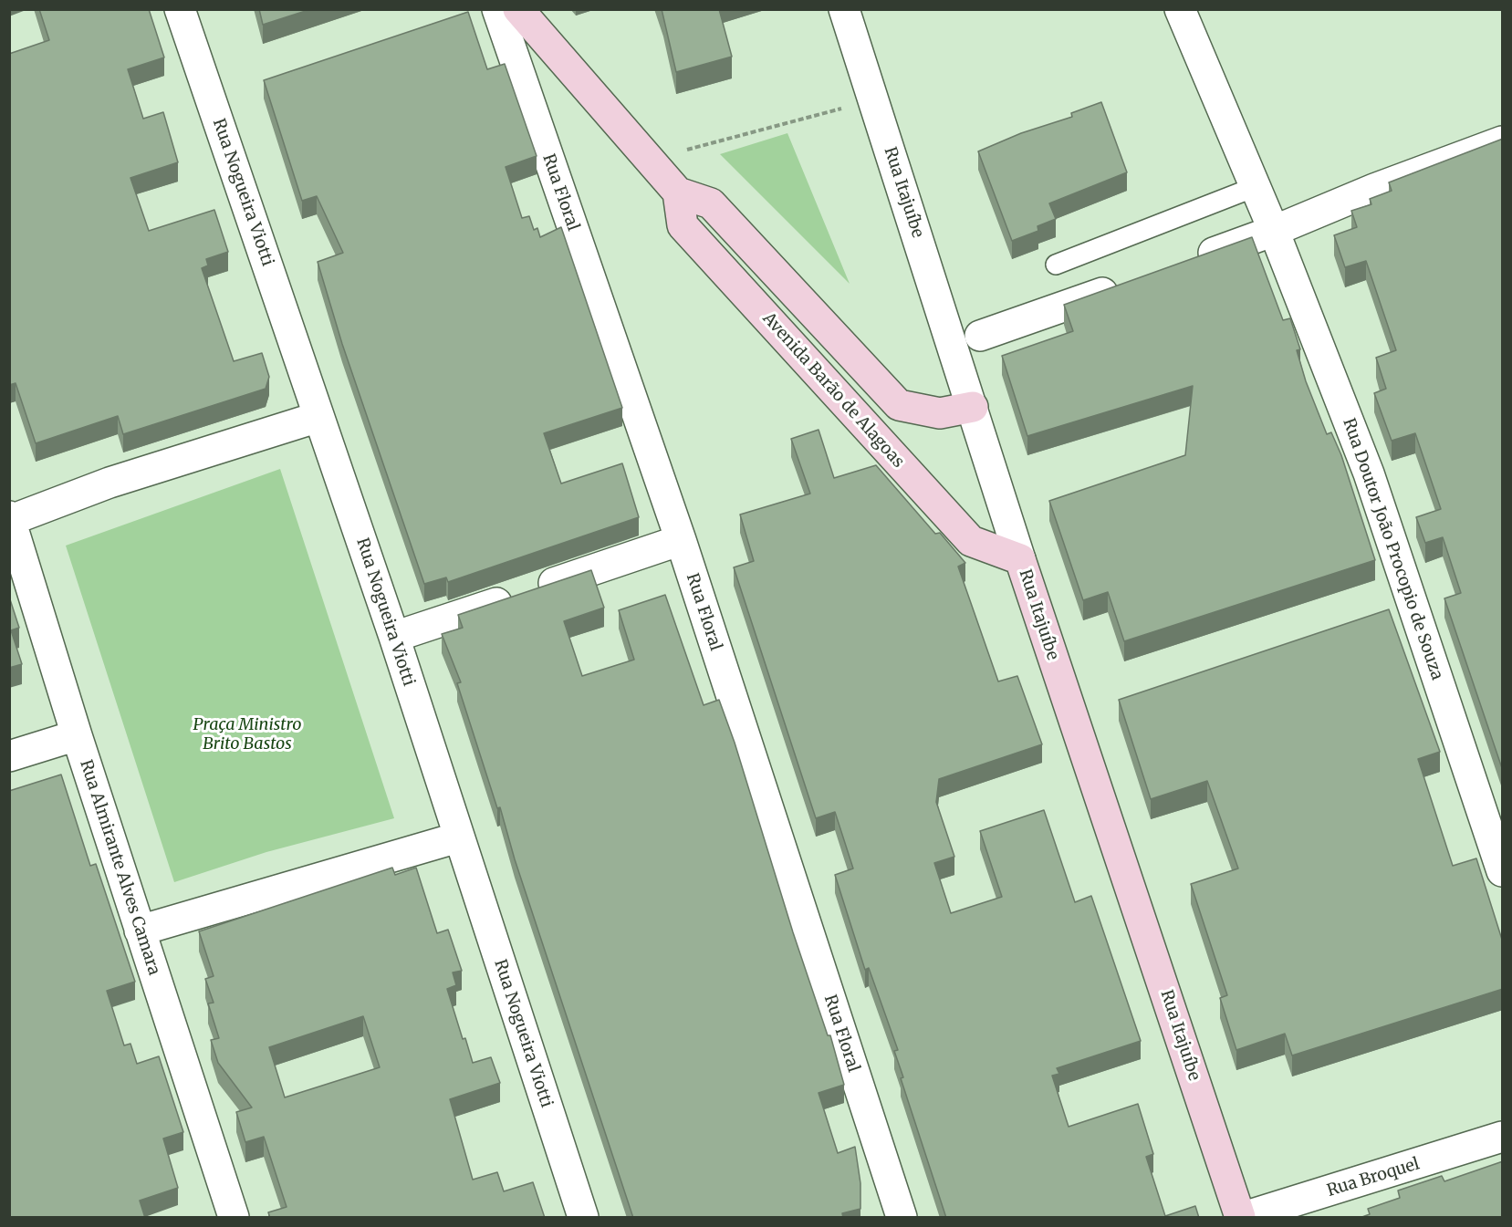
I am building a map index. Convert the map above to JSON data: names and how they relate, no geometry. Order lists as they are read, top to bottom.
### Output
{
  "streets": {
    "main road": ["Rua Itajuíbe", "Avenida Barão de Alagoas"],
    "street": [
      "Rua Nogueira Viotti",
      "Rua Floral",
      "Rua Doutor João Procopio de Souza",
      "Rua Almirante Alves Camara",
      "Rua Broquel"
    ]
  },
  "crossings": [
    ["Rua Itajuíbe", "Avenida Barão de Alagoas"],
    ["Rua Itajuíbe", "Rua Broquel"]
  ],
  "parks": ["Praça Ministro Brito Bastos"]
}
